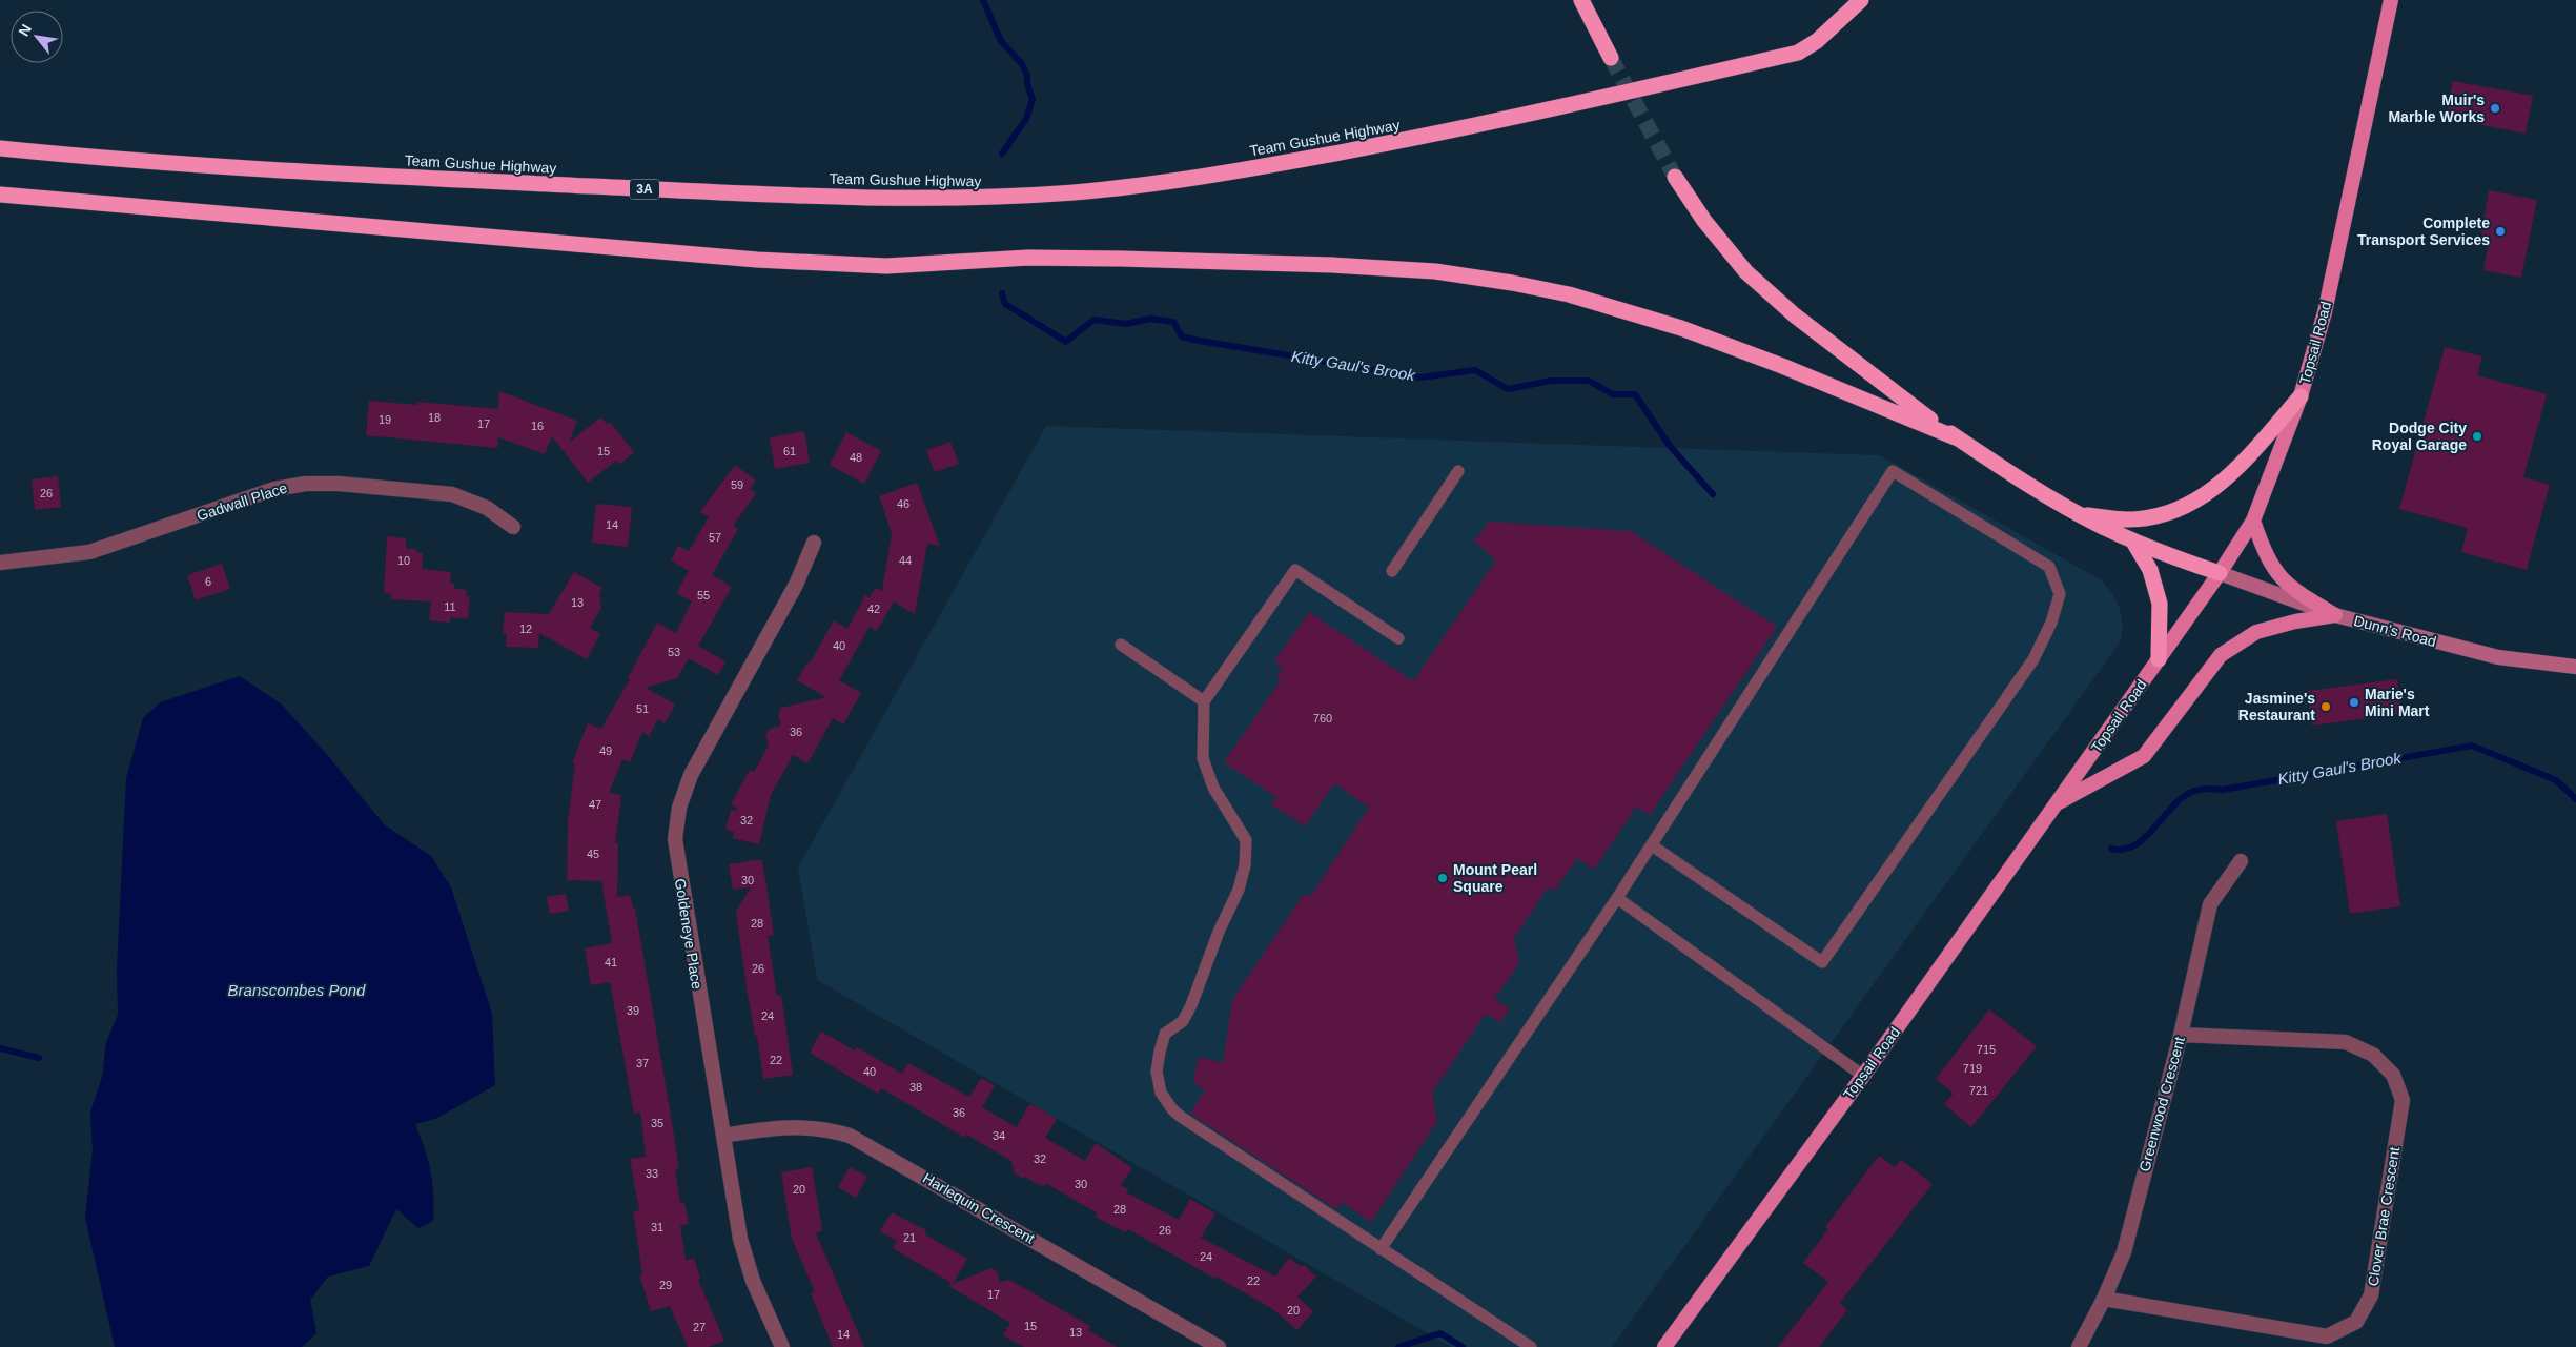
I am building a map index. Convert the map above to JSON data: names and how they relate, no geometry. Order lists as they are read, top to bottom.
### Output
{
  "streets": {
    "highway": ["Team Gushue Highway", "3A"],
    "main road": ["Topsail Road", "Dunn's Road"],
    "street": [
      "Gadwall Place",
      "Goldeneye Place",
      "Greenwood Crescent",
      "Harlequin Crescent",
      "Clover Brae Crescent"
    ]
  },
  "crossings": [
    ["Topsail Road", "Dunn's Road"],
    ["Goldeneye Place", "Harlequin Crescent"],
    ["Greenwood Crescent", "Clover Brae Crescent"]
  ],
  "water": ["Kitty Gaul's Brook", "Branscombes Pond"],
  "places": [
    "Muir's Marble Works",
    "Complete Transport Services",
    "Dodge City Royal Garage",
    "Marie's Mini Mart",
    "Jasmine's Restaurant",
    "Mount Pearl Square"
  ],
  "house_numbers": [
    "18",
    "19",
    "17",
    "16",
    "15",
    "61",
    "48",
    "59",
    "26",
    "46",
    "14",
    "57",
    "10",
    "44",
    "6",
    "55",
    "13",
    "11",
    "42",
    "12",
    "40",
    "53",
    "51",
    "760",
    "36",
    "49",
    "47",
    "32",
    "45",
    "30",
    "28",
    "41",
    "26",
    "39",
    "24",
    "715",
    "22",
    "37",
    "719",
    "40",
    "38",
    "721",
    "36",
    "35",
    "34",
    "32",
    "33",
    "30",
    "20",
    "28",
    "31",
    "26",
    "21",
    "24",
    "22",
    "29",
    "17",
    "20",
    "15",
    "27",
    "13",
    "14"
  ],
  "north": "top left"
}
